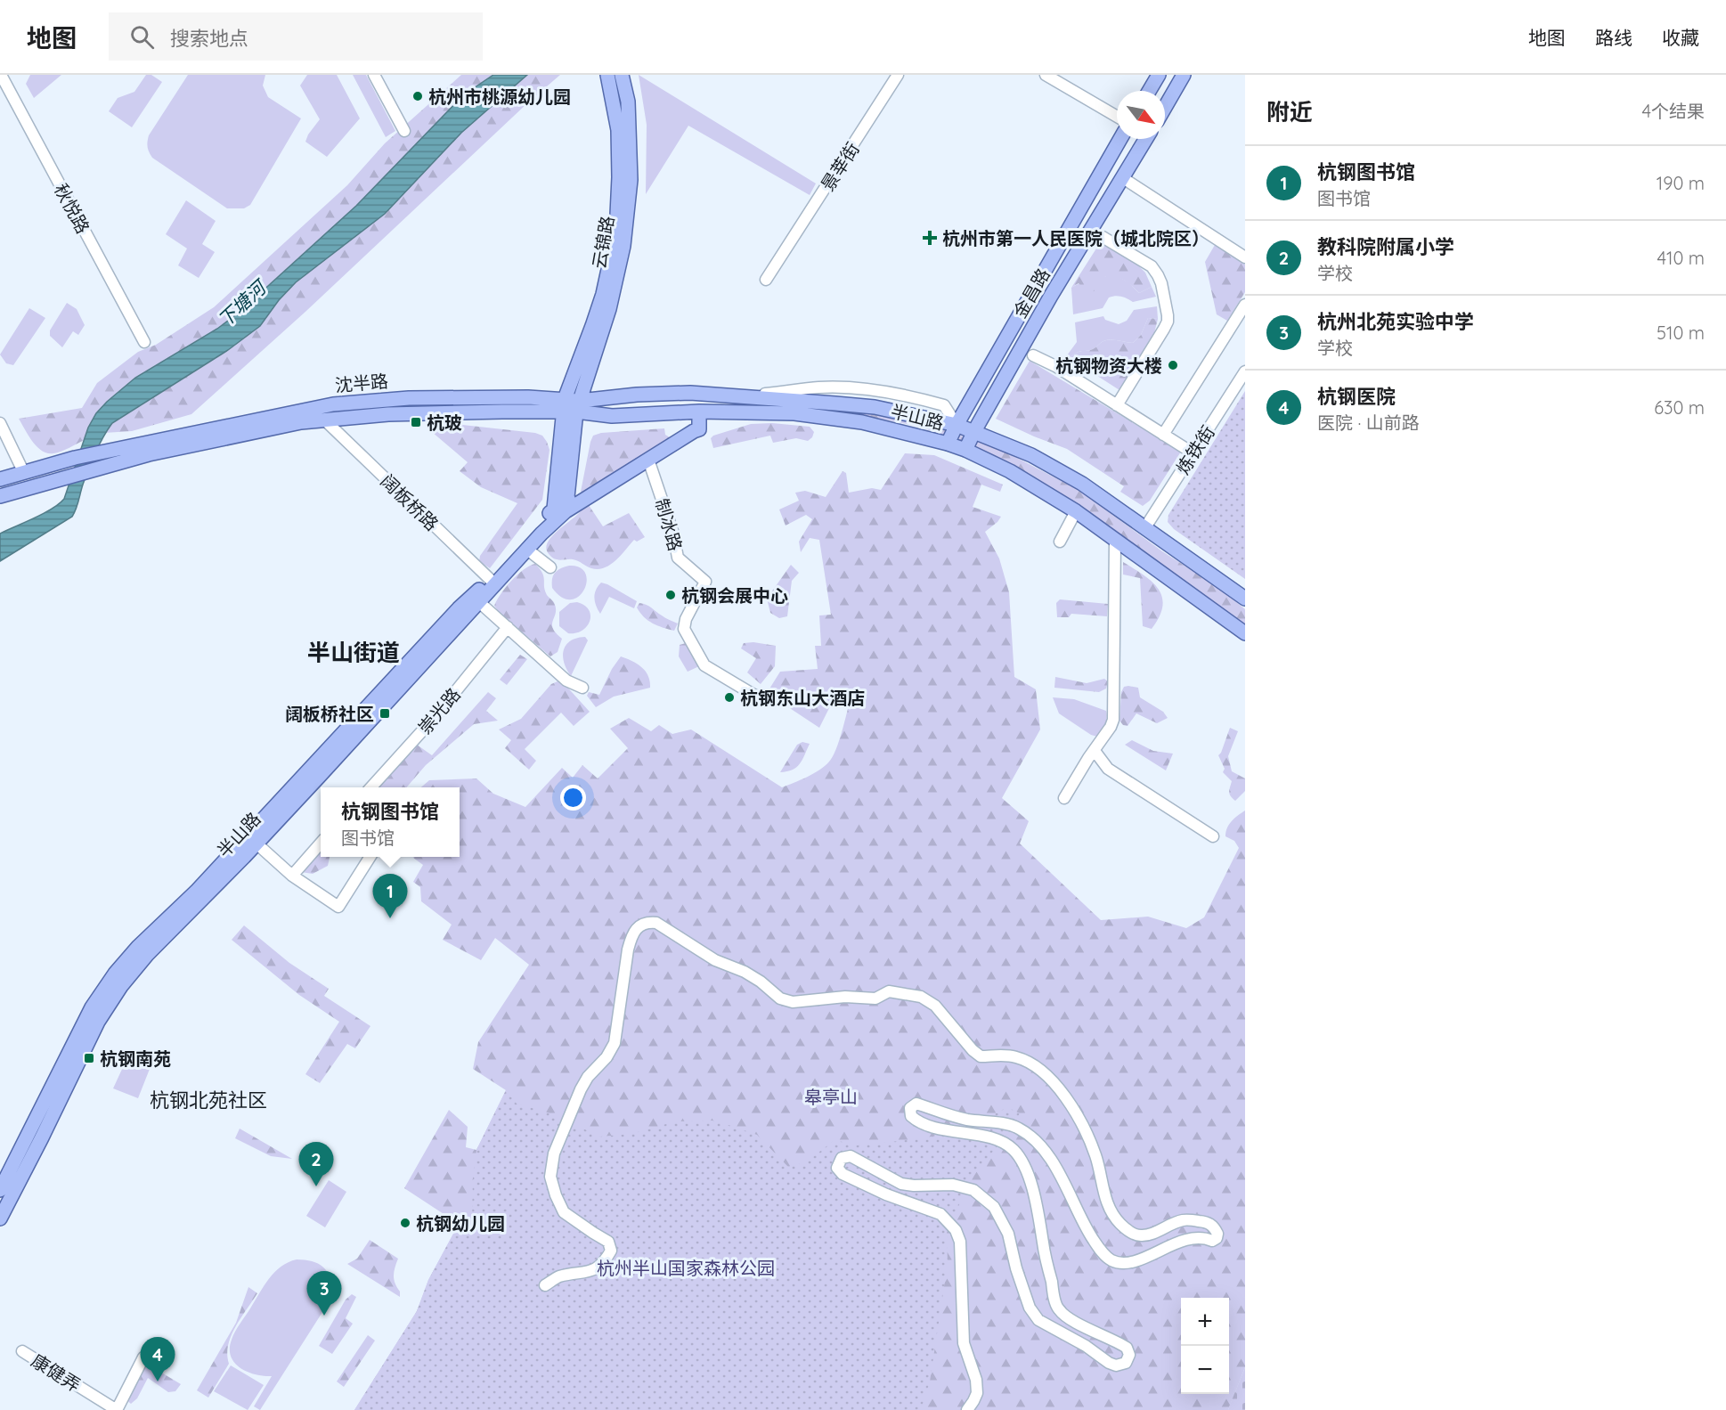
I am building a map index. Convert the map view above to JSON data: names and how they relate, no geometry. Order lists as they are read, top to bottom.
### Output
{
  "streets": {
    "main road": [
      "云锦路",
      "金昌路",
      "沈半路",
      "半山路"
    ],
    "street": [
      "景莘街",
      "秋悦路",
      "炼铁街",
      "阔板桥路",
      "制冰路",
      "崇光路",
      "康健弄"
    ]
  },
  "crossings": [
    ["云锦路", "沈半路"],
    ["金昌路", "半山路"],
    ["沈半路", "半山路"],
    ["沈半路", "阔板桥路"],
    ["半山路", "炼铁街"],
    ["半山路", "阔板桥路"],
    ["半山路", "制冰路"]
  ],
  "districts": ["半山街道", "杭钢北苑社区"],
  "water": ["下塘河"],
  "parks": ["皋亭山", "杭州半山国家森林公园"],
  "places": {
    "other": [
      "杭州市桃源幼儿园",
      "杭钢物资大楼",
      "杭钢会展中心",
      "杭钢东山大酒店",
      "杭钢幼儿园"
    ],
    "health": ["杭州市第一人民医院（城北院区）"],
    "transit": ["杭玻", "阔板桥社区", "杭钢南苑"]
  },
  "north": "bottom right",
  "page": {
    "header": "地图",
    "search": "搜索地点",
    "nav": ["地图", "路线", "收藏"],
    "heading": ["附近", "4个结果"],
    "list": [
      {
        "mark": "1",
        "name": "杭钢图书馆",
        "note": "图书馆",
        "value": "190 m"
      },
      {
        "mark": "2",
        "name": "教科院附属小学",
        "note": "学校",
        "value": "410 m"
      },
      {
        "mark": "3",
        "name": "杭州北苑实验中学",
        "note": "学校",
        "value": "510 m"
      },
      {
        "mark": "4",
        "name": "杭钢医院",
        "note": "医院 · 山前路",
        "value": "630 m"
      }
    ],
    "popup": ["杭钢图书馆", "图书馆"],
    "pins": [
      "1",
      "2",
      "3",
      "4"
    ],
    "map_buttons": ["+", "−"]
  }
}
